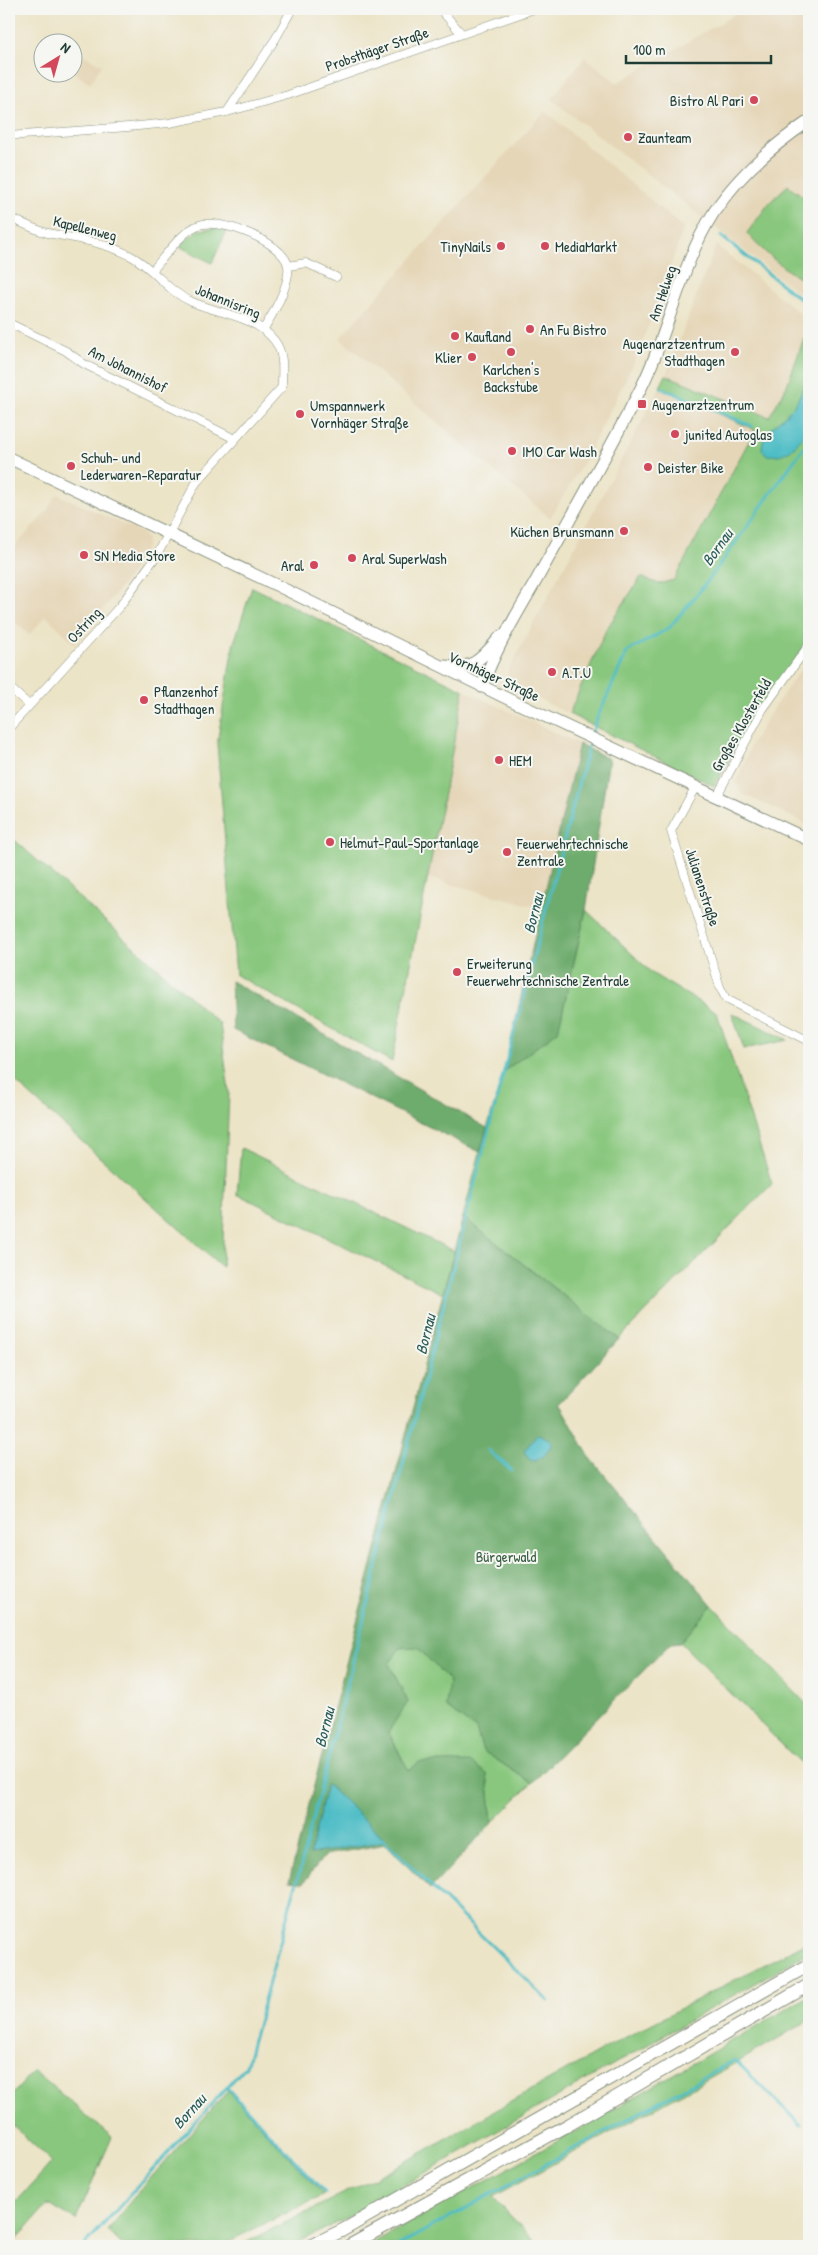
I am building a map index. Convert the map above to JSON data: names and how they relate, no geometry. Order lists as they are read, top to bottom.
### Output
{
  "streets": {
    "main road": ["Am Helweg", "Vornhäger Straße"],
    "street": [
      "Probsthäger Straße",
      "Kapellenweg",
      "Johannisring",
      "Am Johannishof",
      "Ostring",
      "Großes Klosterfeld",
      "Julianenstraße"
    ]
  },
  "crossings": [
    ["Kapellenweg", "Johannisring"],
    ["Am Helweg", "Vornhäger Straße"],
    ["Johannisring", "Am Johannishof"],
    ["Ostring", "Vornhäger Straße"],
    ["Vornhäger Straße", "Großes Klosterfeld"],
    ["Vornhäger Straße", "Julianenstraße"]
  ],
  "water": ["Bornau"],
  "parks": ["Bürgerwald"],
  "places": {
    "other": [
      "Bistro Al Pari",
      "Zaunteam",
      "TinyNails",
      "MediaMarkt",
      "An Fu Bistro",
      "Kaufland",
      "Karlchen's Backstube",
      "Augenarztzentrum Stadthagen",
      "Klier",
      "Umspannwerk Vornhäger Straße",
      "junited Autoglas",
      "IMO Car Wash",
      "Schuh- und Lederwaren-Reparatur",
      "Deister Bike",
      "Küchen Brunsmann",
      "SN Media Store",
      "Aral SuperWash",
      "Aral",
      "A.T.U",
      "Pflanzenhof Stadthagen",
      "HEM",
      "Helmut-Paul-Sportanlage",
      "Feuerwehrtechnische Zentrale",
      "Erweiterung Feuerwehrtechnische Zentrale"
    ],
    "transit": ["Augenarztzentrum"]
  },
  "scale_bar": "100 m",
  "north": "top right"
}
